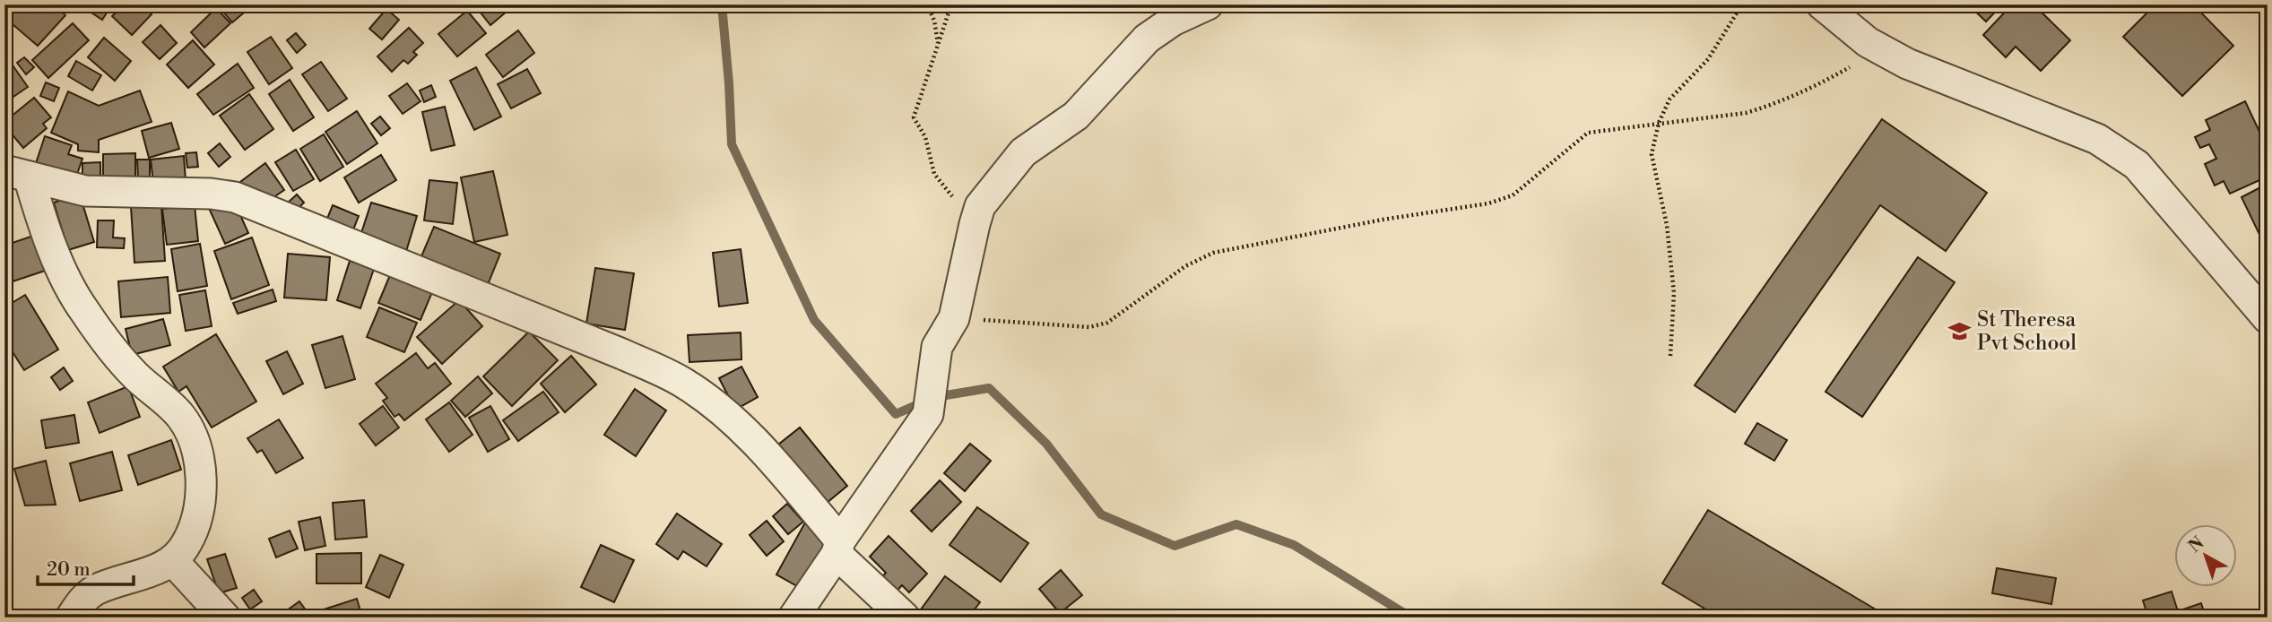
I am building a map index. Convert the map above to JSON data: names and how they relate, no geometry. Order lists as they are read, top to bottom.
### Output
{
  "places": {
    "school or university": ["St Theresa Pvt School"]
  },
  "scale_bar": "20 m",
  "north": "top left"
}
